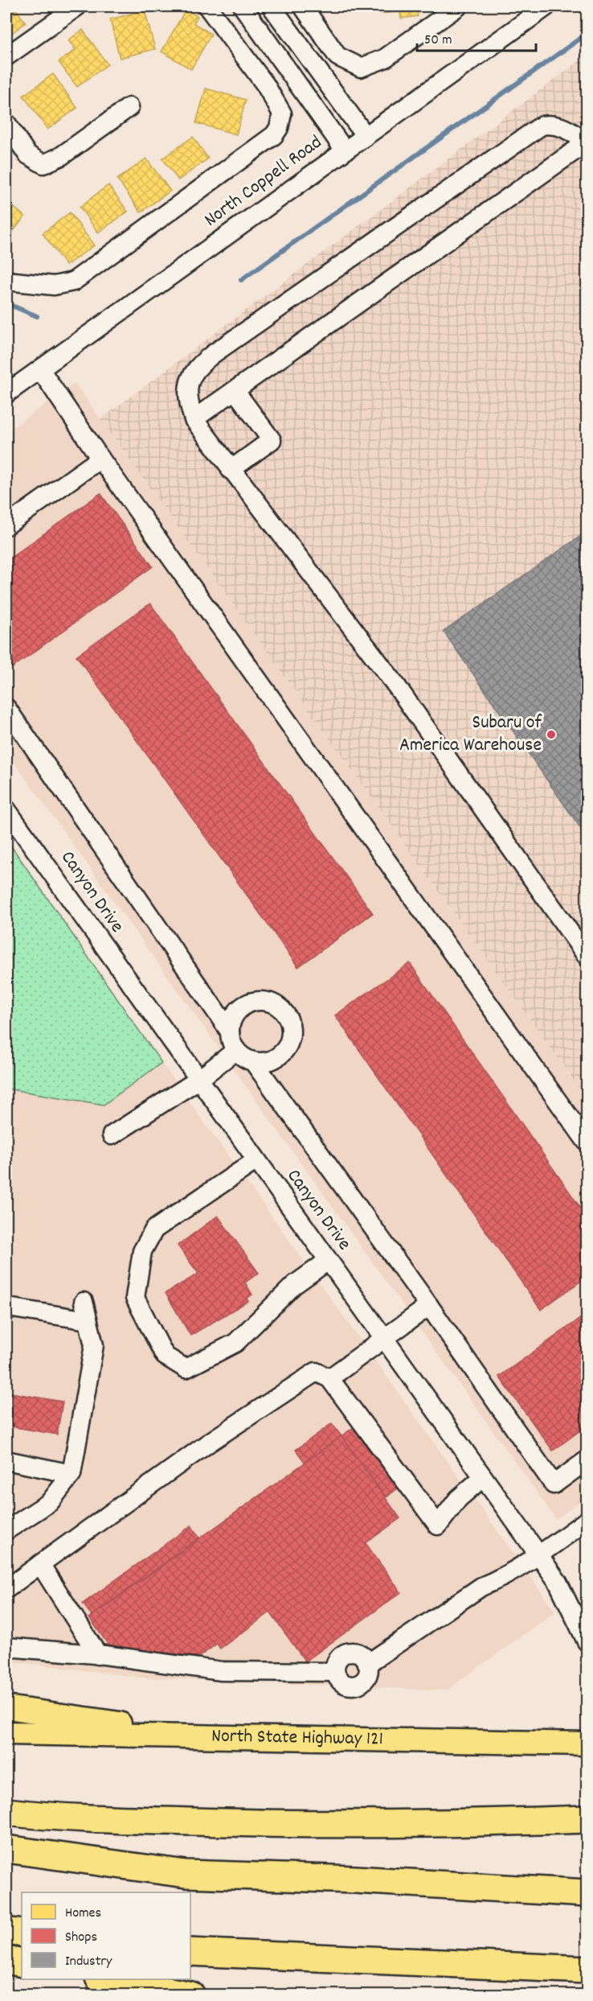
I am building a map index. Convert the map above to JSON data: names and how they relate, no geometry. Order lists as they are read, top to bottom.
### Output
{
  "streets": {
    "main road": ["North State Highway 121"],
    "street": ["North Coppell Road", "Canyon Drive"]
  },
  "places": ["Subaru of America Warehouse"],
  "legend": ["Homes", "Shops", "Industry"],
  "scale_bar": "50 m"
}
